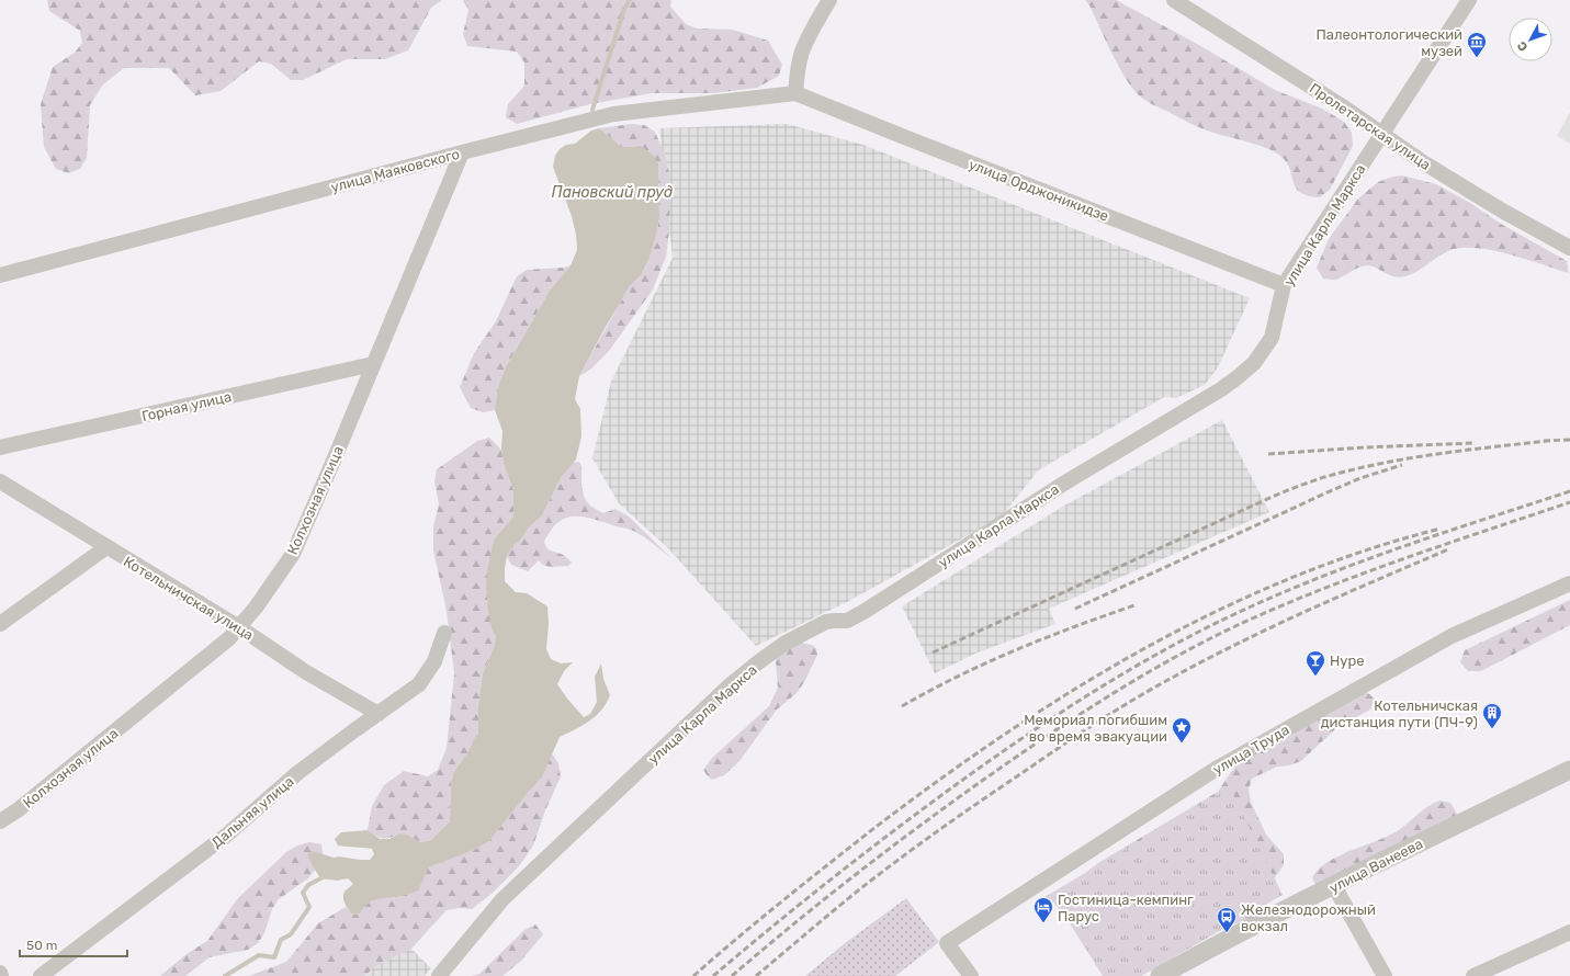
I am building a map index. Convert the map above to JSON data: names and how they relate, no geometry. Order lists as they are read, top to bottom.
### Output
{
  "streets": {
    "street": [
      "Пролетарская улица",
      "улица Маяковского",
      "улица Орджоникидзе",
      "улица Карла Маркса",
      "Горная улица",
      "Колхозная улица",
      "Котельничская улица",
      "улица Труда",
      "Дальняя улица",
      "улица Ванеева"
    ]
  },
  "crossings": [
    ["Пролетарская улица", "улица Карла Маркса"],
    ["улица Маяковского", "улица Орджоникидзе"],
    ["улица Маяковского", "Колхозная улица"],
    ["улица Орджоникидзе", "улица Карла Маркса"],
    ["Горная улица", "Колхозная улица"],
    ["Колхозная улица", "Котельничская улица"],
    ["Котельничская улица", "Дальняя улица"]
  ],
  "water": ["Пановский пруд"],
  "places": {
    "museum": ["Палеонтологический музей"],
    "bar": ["Hype"],
    "building": ["Котельничская дистанция пути (ПЧ-9)"],
    "place": ["Мемориал погибшим во время эвакуации"],
    "hotel": ["Гостиница-кемпинг Парус"],
    "bus stop": ["Железнодорожный вокзал"]
  },
  "scale_bar": "50 m",
  "north": "bottom left"
}
